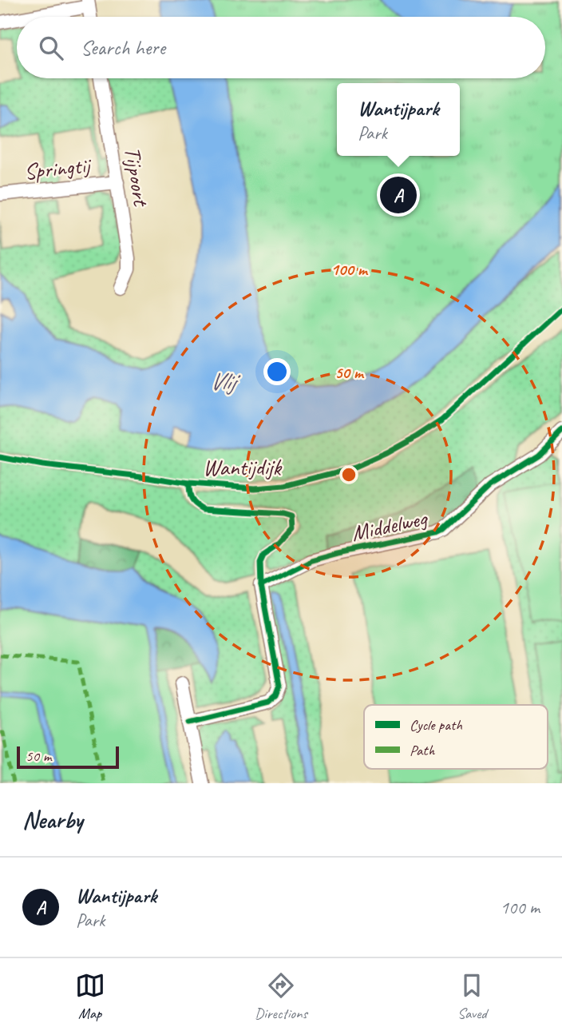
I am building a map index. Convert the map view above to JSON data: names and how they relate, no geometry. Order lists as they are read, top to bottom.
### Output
{
  "streets": {
    "street": ["Springtij", "Tijpoort", "Middelweg"],
    "cycle path": ["Wantijdijk"]
  },
  "crossings": [
    ["Springtij", "Tijpoort"]
  ],
  "water": ["Vlij"],
  "legend": ["Cycle path", "Path"],
  "scale_bar": "50 m",
  "page": {
    "search": "Search here",
    "popup": ["Wantijpark", "Park"],
    "pins": "A",
    "scale": "50 m",
    "heading": "Nearby",
    "list": [
      {
        "mark": "A",
        "name": "Wantijpark",
        "note": "Park",
        "value": "100 m"
      }
    ],
    "nav": ["Map", "Directions", "Saved"]
  },
  "rings": ["100 m", "50 m"]
}
